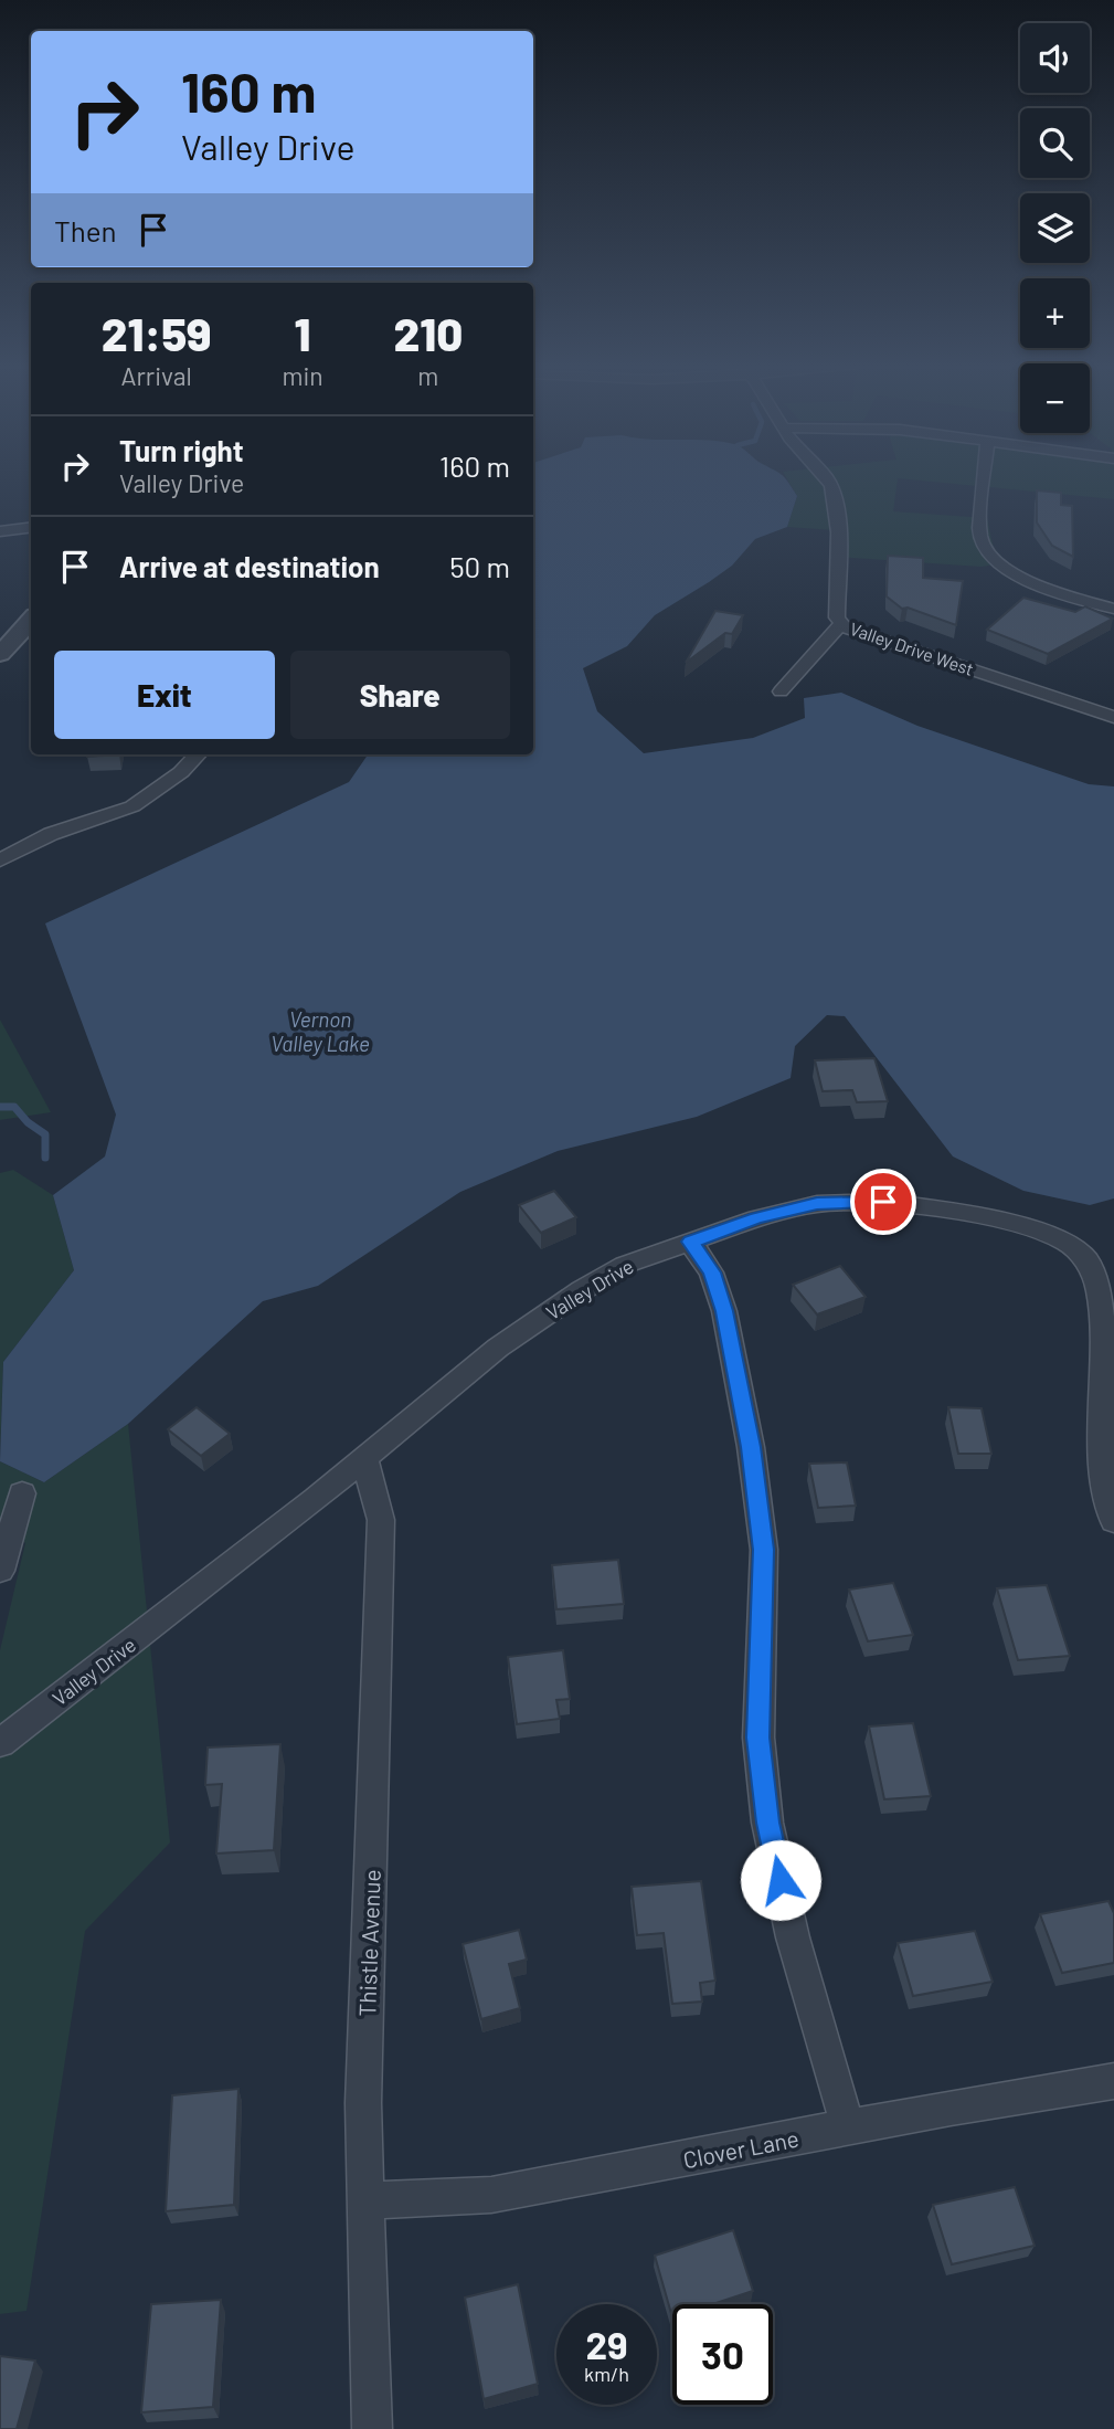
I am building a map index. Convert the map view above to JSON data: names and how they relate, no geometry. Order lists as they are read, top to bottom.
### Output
{
  "streets": {
    "street": [
      "Valley Drive West",
      "Valley Drive",
      "Thistle Avenue",
      "Clover Lane"
    ]
  },
  "crossings": [
    ["Valley Drive", "Thistle Avenue"],
    ["Thistle Avenue", "Clover Lane"]
  ],
  "water": ["Vernon Valley Lake"],
  "page": {
    "map_buttons": ["+", "−"],
    "turn": ["160 m", "Valley Drive"],
    "then": "Then",
    "eta": [
      "21:59",
      "Arrival",
      "1",
      "min",
      "210",
      "m"
    ],
    "list": [
      {
        "name": "Turn right",
        "note": "Valley Drive",
        "value": "160 m"
      },
      {
        "name": "Arrive at destination",
        "value": "50 m"
      }
    ],
    "buttons": ["Exit", "Share"],
    "speed": "29 km/h",
    "limit": "30"
  }
}
